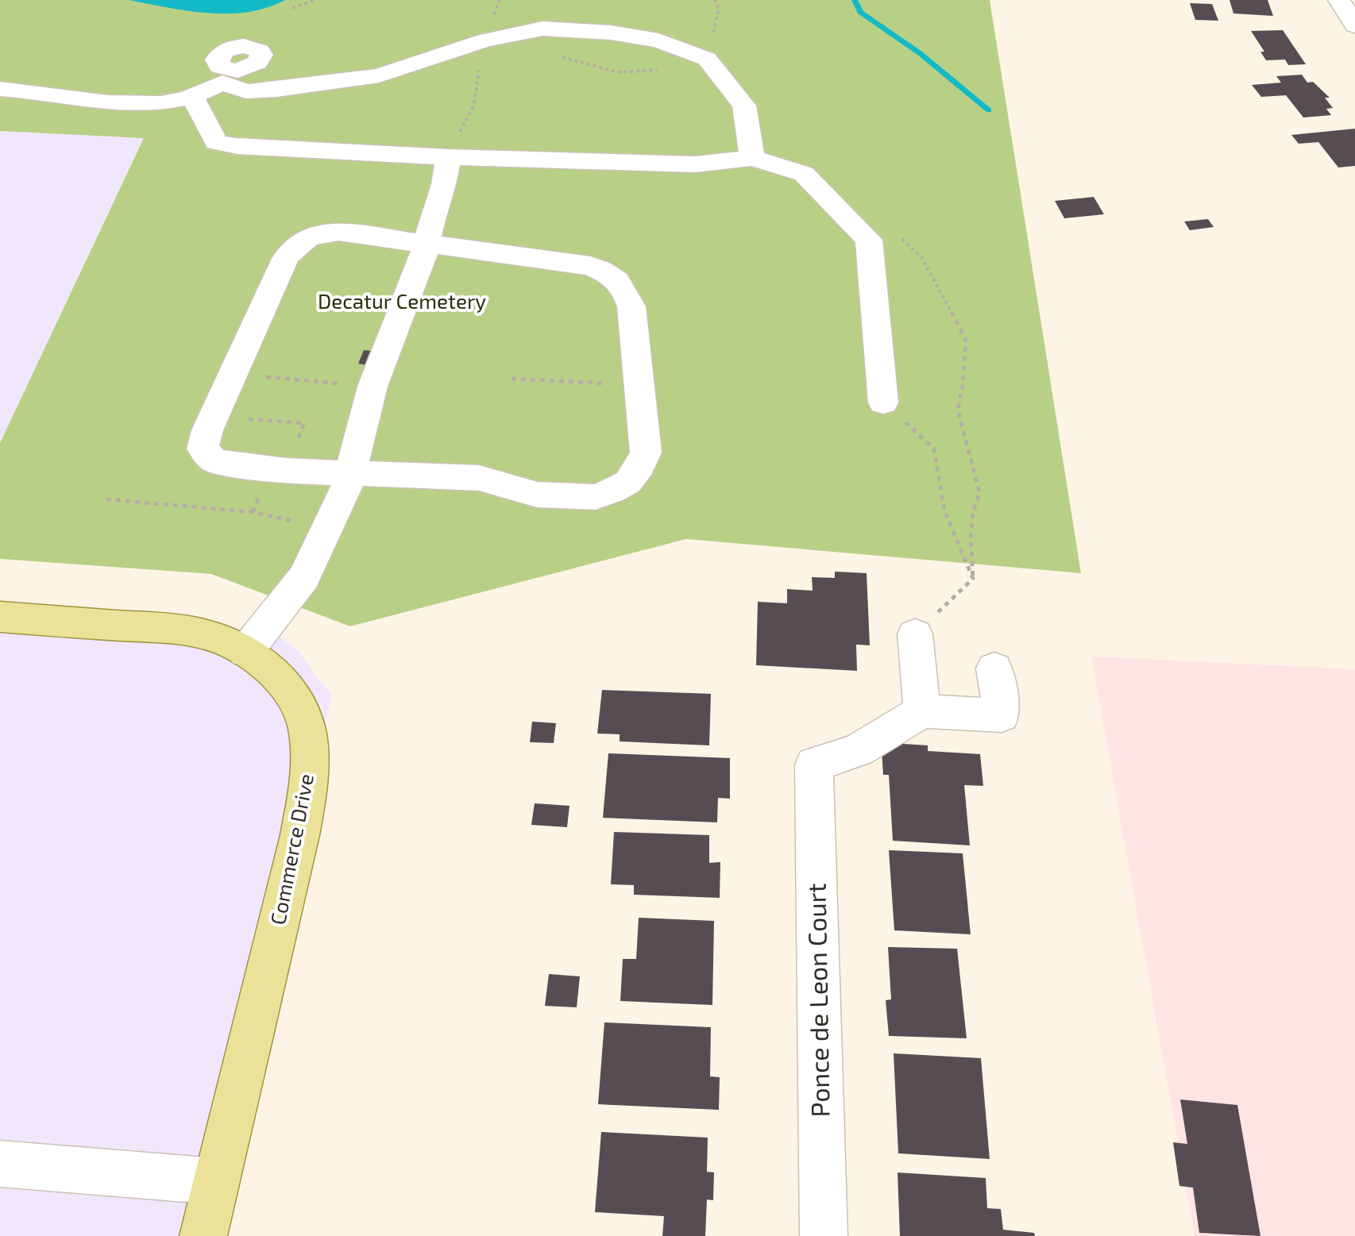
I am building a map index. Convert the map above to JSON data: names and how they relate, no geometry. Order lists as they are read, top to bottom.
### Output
{
  "streets": {
    "main road": ["Commerce Drive"],
    "street": ["Ponce de Leon Court"]
  },
  "parks": ["Decatur Cemetery"]
}
